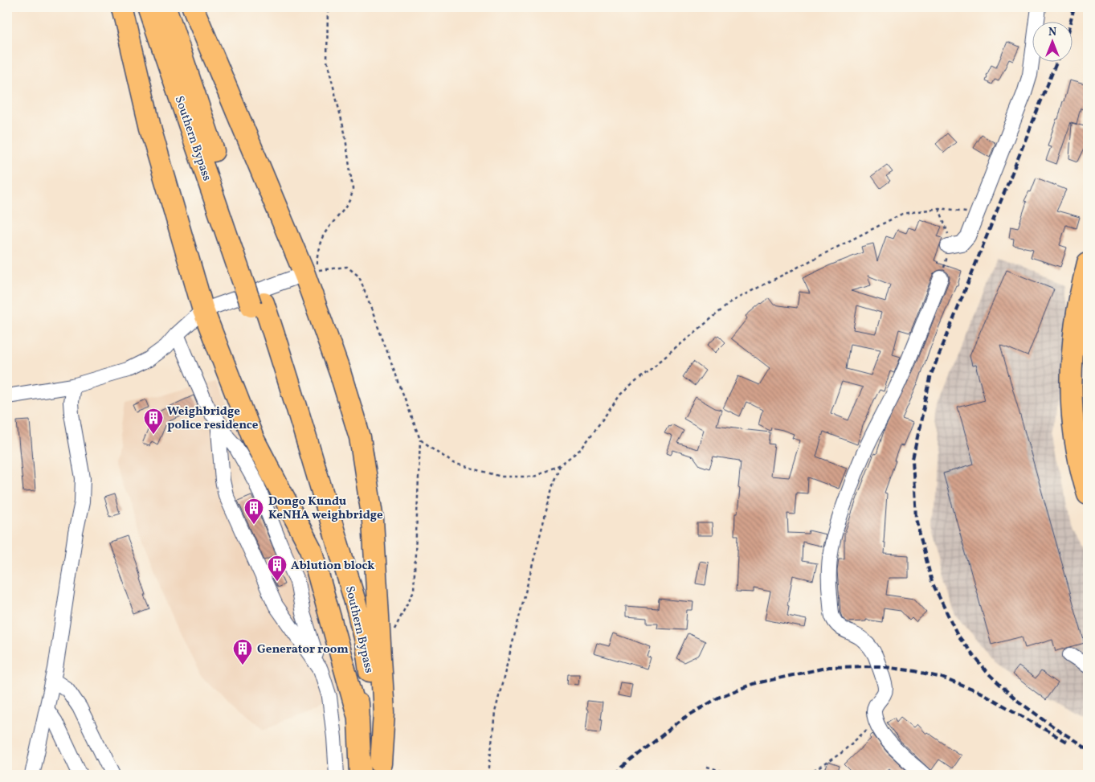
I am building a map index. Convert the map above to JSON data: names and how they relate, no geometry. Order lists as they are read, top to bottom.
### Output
{
  "streets": {
    "highway": ["Southern Bypass"]
  },
  "places": {
    "building": [
      "Weighbridge police residence",
      "Dongo Kundu KeNHA weighbridge",
      "Ablution block",
      "Generator room"
    ]
  },
  "north": "top"
}
